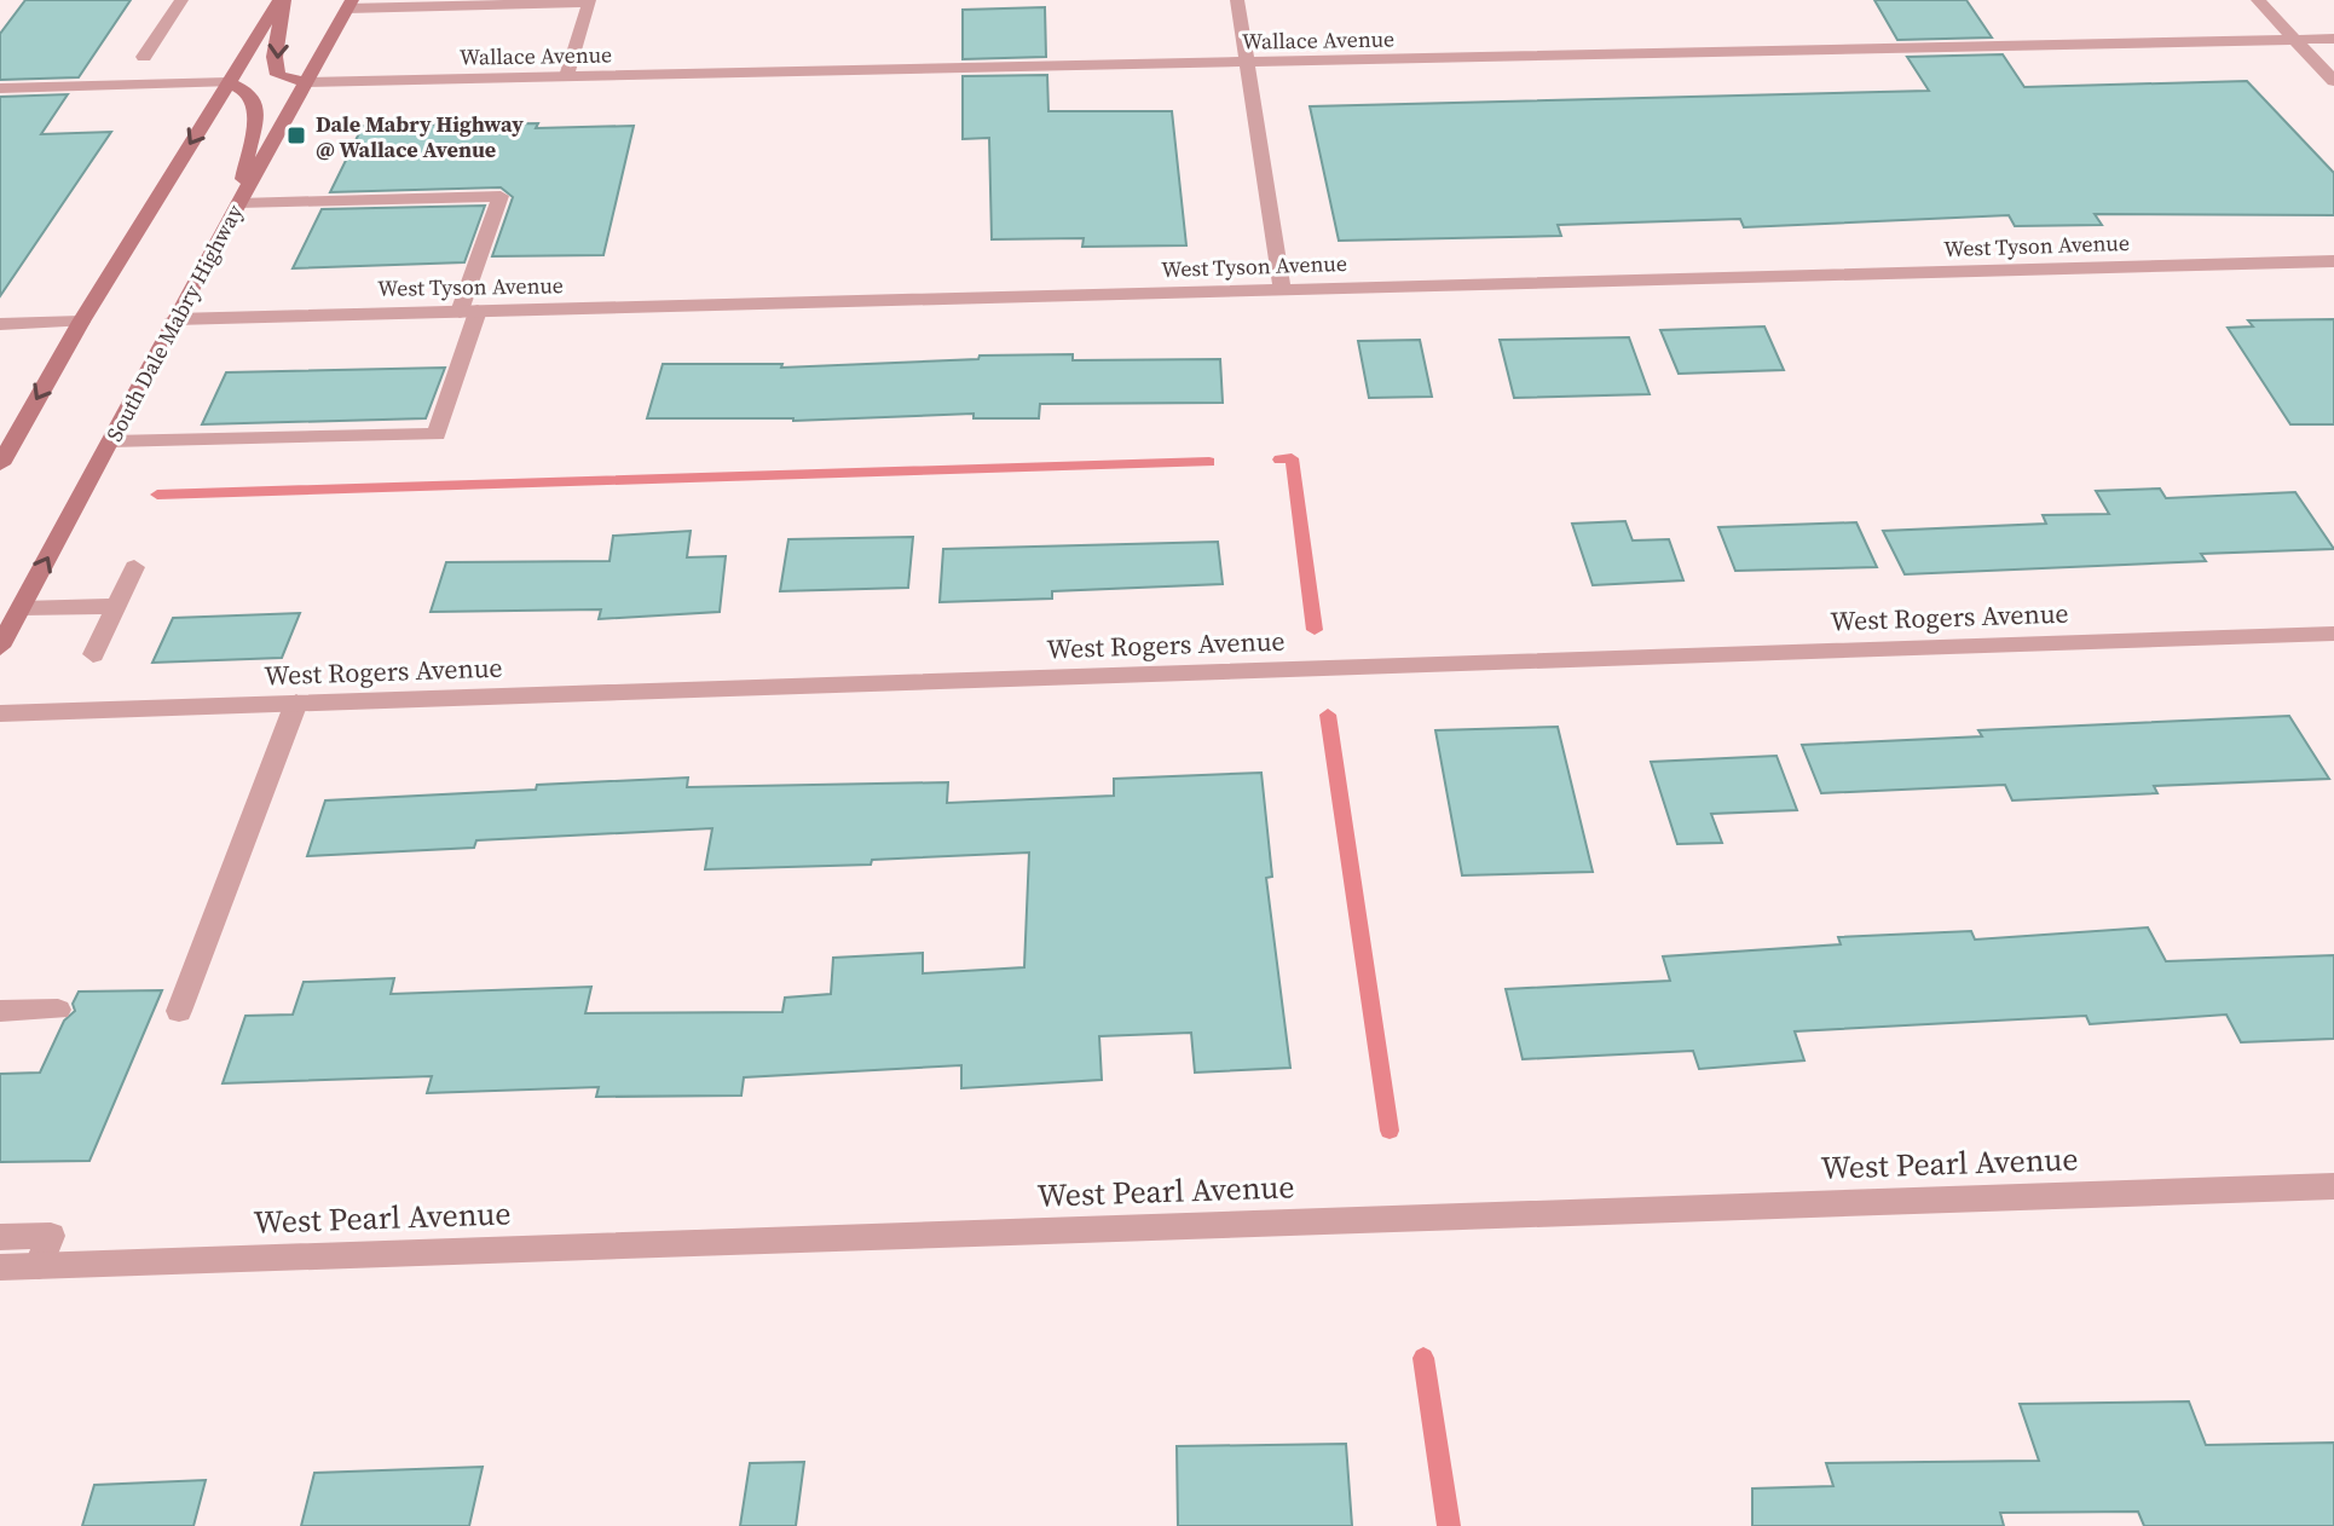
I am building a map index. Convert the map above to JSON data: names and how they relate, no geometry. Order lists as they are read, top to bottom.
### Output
{
  "streets": {
    "main road": ["South Dale Mabry Highway"],
    "street": [
      "Wallace Avenue",
      "West Tyson Avenue",
      "West Rogers Avenue",
      "West Pearl Avenue"
    ]
  },
  "crossings": [
    ["Wallace Avenue", "South Dale Mabry Highway"],
    ["West Tyson Avenue", "South Dale Mabry Highway"]
  ],
  "places": {
    "transit": ["Dale Mabry Highway @ Wallace Avenue"]
  }
}
